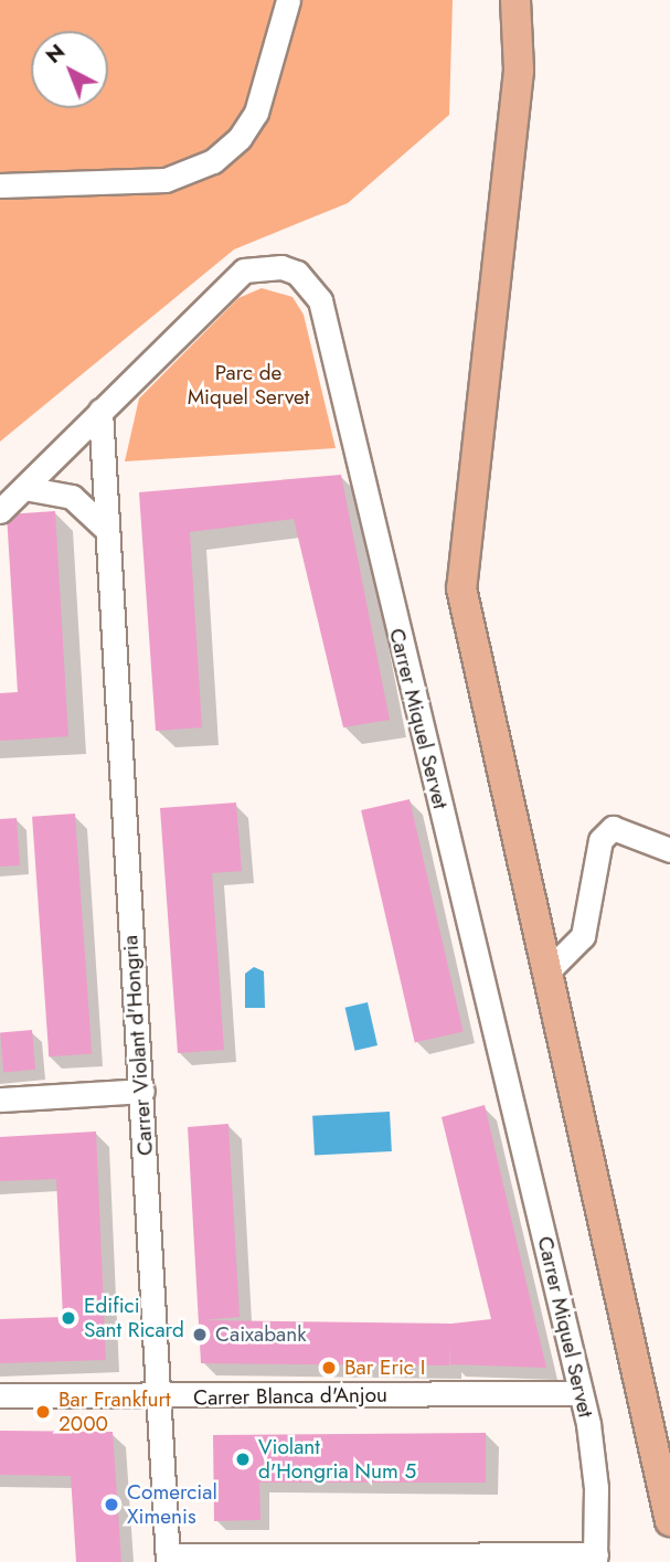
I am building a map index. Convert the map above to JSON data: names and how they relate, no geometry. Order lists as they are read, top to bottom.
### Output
{
  "streets": {
    "street": ["Carrer Miquel Servet", "Carrer Violant d'Hongria", "Carrer Blanca d'Anjou"]
  },
  "crossings": [
    ["Carrer Miquel Servet", "Carrer Violant d'Hongria"],
    ["Carrer Miquel Servet", "Carrer Blanca d'Anjou"],
    ["Carrer Violant d'Hongria", "Carrer Blanca d'Anjou"]
  ],
  "parks": ["Parc de Miquel Servet"],
  "places": [
    "Edifici Sant Ricard",
    "Caixabank",
    "Bar Eric I",
    "Bar Frankfurt 2000",
    "Violant d'Hongria Num 5",
    "Comercial Ximenis"
  ],
  "north": "top left"
}
